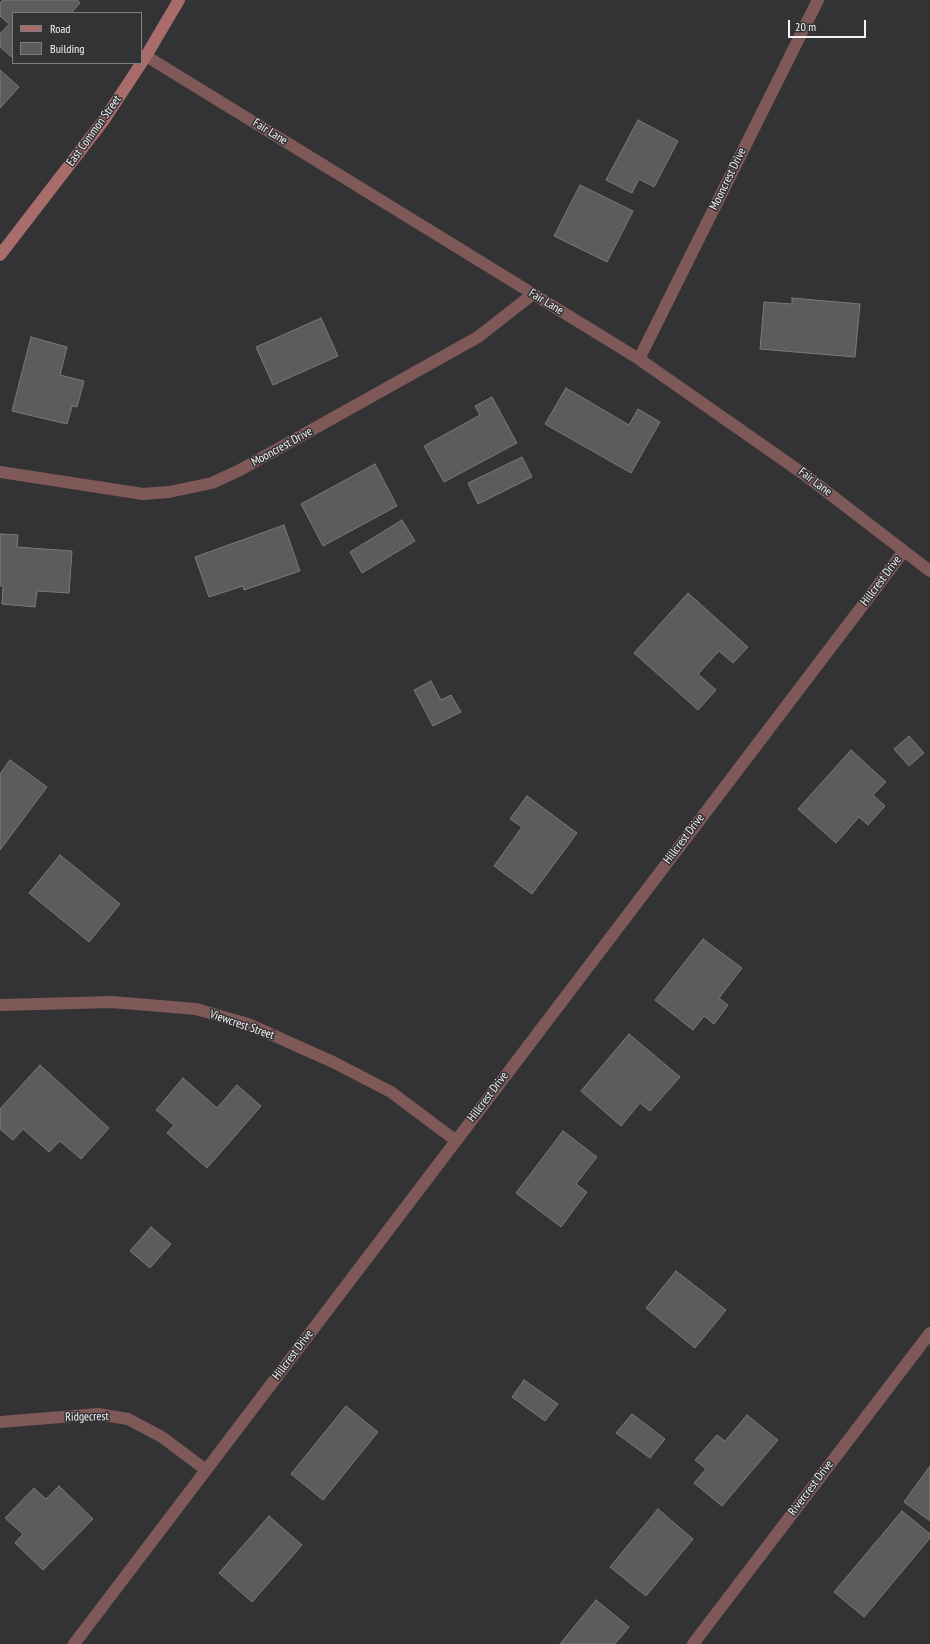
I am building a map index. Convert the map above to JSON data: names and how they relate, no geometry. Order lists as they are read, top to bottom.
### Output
{
  "streets": {
    "main road": ["East Common Street"],
    "street": [
      "Fair Lane",
      "Mooncrest Drive",
      "Hillcrest Drive",
      "Viewcrest Street",
      "Ridgecrest",
      "Rivercrest Drive"
    ]
  },
  "crossings": [
    ["East Common Street", "Fair Lane"],
    ["Fair Lane", "Mooncrest Drive"],
    ["Fair Lane", "Hillcrest Drive"],
    ["Hillcrest Drive", "Viewcrest Street"],
    ["Hillcrest Drive", "Ridgecrest"]
  ],
  "legend": ["Road", "Building"],
  "scale_bar": "20 m"
}
